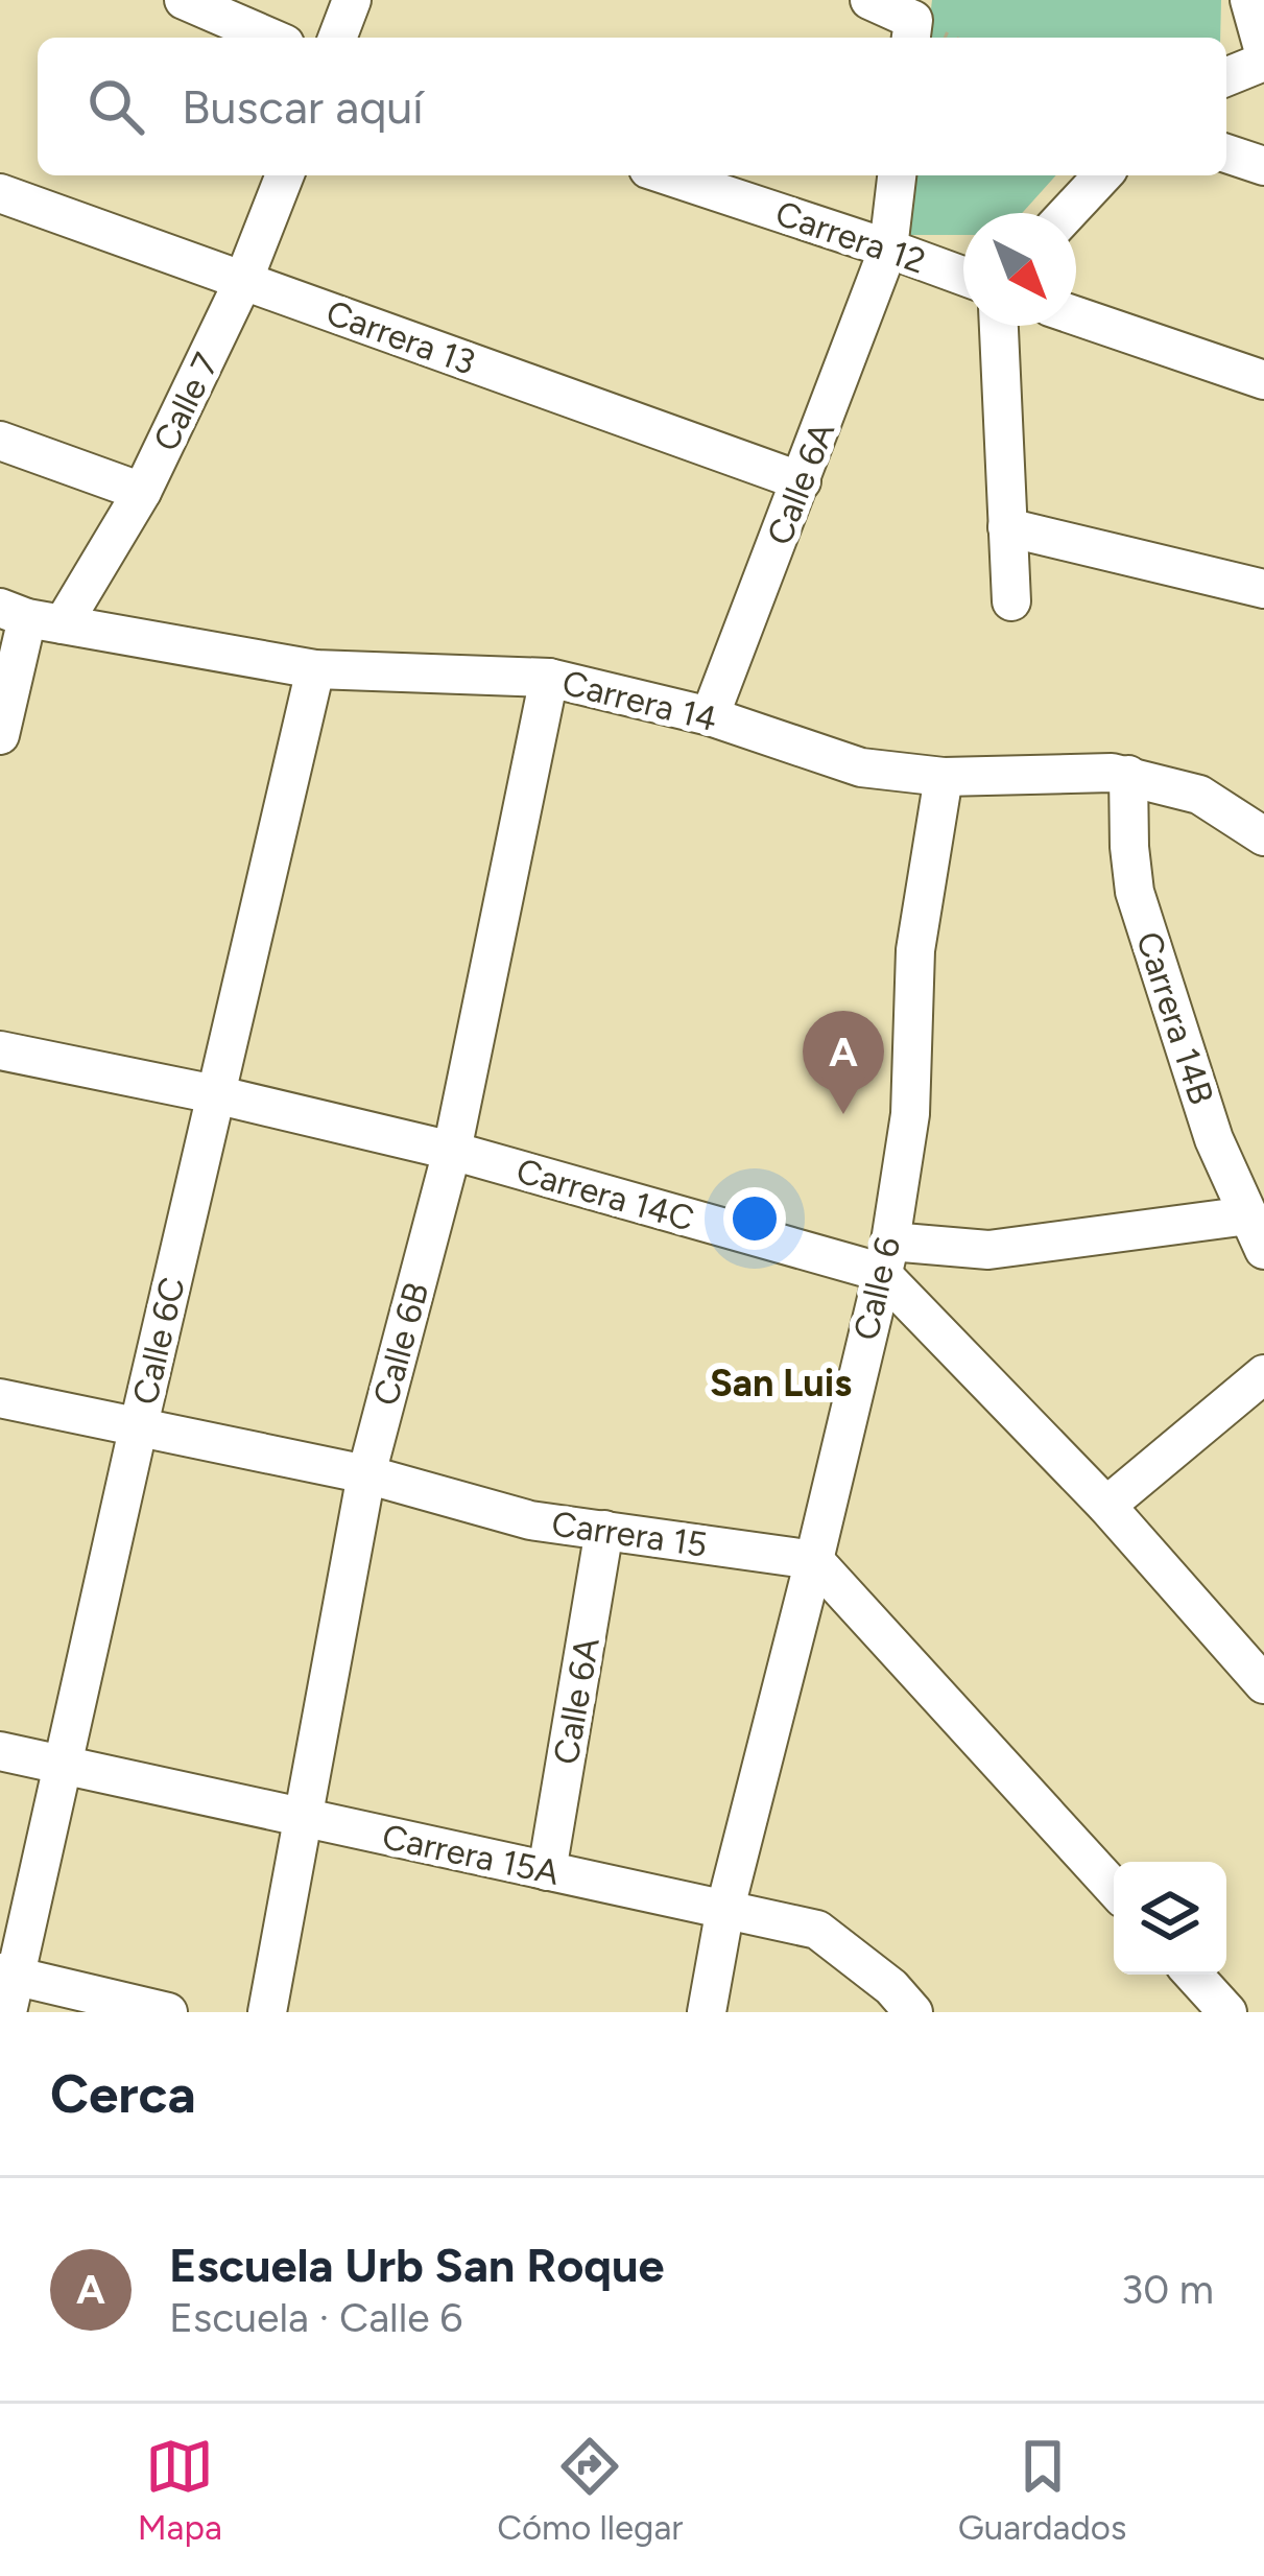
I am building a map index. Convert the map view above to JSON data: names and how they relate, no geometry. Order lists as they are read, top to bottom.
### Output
{
  "streets": {
    "street": [
      "Carrera 12",
      "Carrera 13",
      "Calle 7",
      "Calle 6A",
      "Carrera 14",
      "Carrera 14B",
      "Carrera 14C",
      "Calle 6",
      "Calle 6C",
      "Calle 6B",
      "Carrera 15",
      "Carrera 15A"
    ]
  },
  "crossings": [
    ["Carrera 12", "Calle 6A"],
    ["Carrera 13", "Calle 7"],
    ["Carrera 13", "Calle 6A"],
    ["Calle 7", "Carrera 14"],
    ["Calle 6A", "Carrera 14"],
    ["Calle 6A", "Carrera 15"],
    ["Calle 6A", "Carrera 15A"],
    ["Carrera 14", "Carrera 14B"],
    ["Carrera 14", "Calle 6"],
    ["Carrera 14", "Calle 6C"],
    ["Carrera 14", "Calle 6B"],
    ["Carrera 14C", "Calle 6"],
    ["Carrera 14C", "Calle 6C"],
    ["Carrera 14C", "Calle 6B"],
    ["Calle 6", "Carrera 15"],
    ["Calle 6", "Carrera 15A"],
    ["Calle 6C", "Carrera 15"],
    ["Calle 6C", "Carrera 15A"],
    ["Calle 6B", "Carrera 15"],
    ["Calle 6B", "Carrera 15A"]
  ],
  "districts": ["San Luis"],
  "north": "bottom right",
  "page": {
    "search": "Buscar aquí",
    "pins": "A",
    "heading": "Cerca",
    "list": [
      {
        "mark": "A",
        "name": "Escuela Urb San Roque",
        "note": "Escuela · Calle 6",
        "value": "30 m"
      }
    ],
    "nav": ["Mapa", "Cómo llegar", "Guardados"]
  }
}
